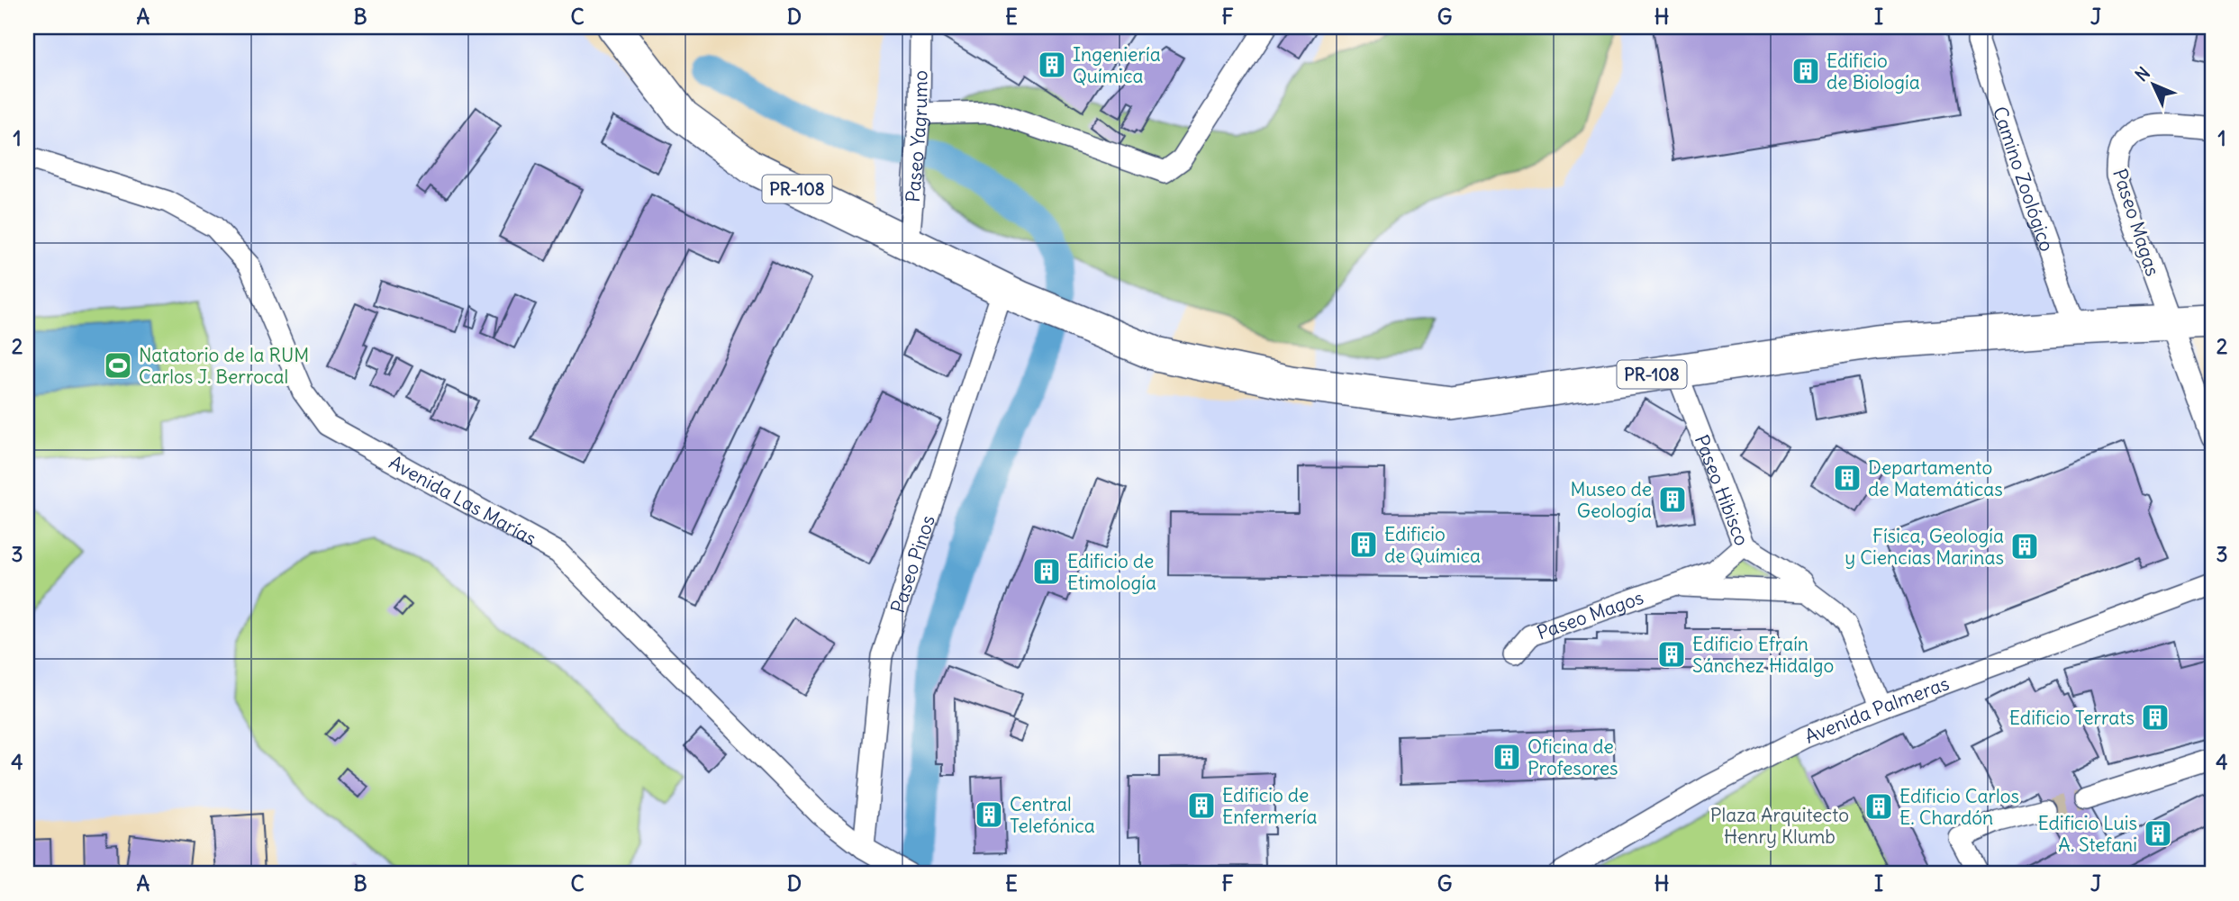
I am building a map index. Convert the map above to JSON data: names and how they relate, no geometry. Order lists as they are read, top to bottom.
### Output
{
  "streets": {
    "main road": ["PR-108"],
    "street": [
      "Paseo Yagrumo",
      "Camino Zoológico",
      "Paseo Magas",
      "Paseo Hibisco",
      "Avenida Las Marías",
      "Paseo Pinos",
      "Paseo Magos",
      "Avenida Palmeras"
    ]
  },
  "crossings": [
    ["Paseo Yagrumo", "PR-108"],
    ["Camino Zoológico", "PR-108"],
    ["PR-108", "Paseo Magas"],
    ["PR-108", "Paseo Hibisco"],
    ["PR-108", "Paseo Pinos"],
    ["Paseo Hibisco", "Paseo Magos"],
    ["Paseo Hibisco", "Avenida Palmeras"],
    ["Avenida Las Marías", "Paseo Pinos"]
  ],
  "parks": ["Plaza Arquitecto Henry Klumb"],
  "places": {
    "building": [
      "Ingeniería Química",
      "Edificio de Biología",
      "Departamento de Matemáticas",
      "Museo de Geología",
      "Edificio de Química",
      "Física, Geología y Ciencias Marinas",
      "Edificio de Etimología",
      "Edificio Efraín Sánchez Hidalgo",
      "Edificio Terrats",
      "Oficina de Profesores",
      "Edificio de Enfermería",
      "Edificio Carlos E. Chardón",
      "Central Telefónica",
      "Edificio Luis A. Stefani"
    ],
    "sports": ["Natatorio de la RUM Carlos J. Berrocal"]
  },
  "north": "top left",
  "grid": {
    "columns": [
      "A",
      "B",
      "C",
      "D",
      "E",
      "F",
      "G",
      "H",
      "I",
      "J"
    ],
    "rows": [
      "1",
      "2",
      "3",
      "4"
    ]
  }
}
